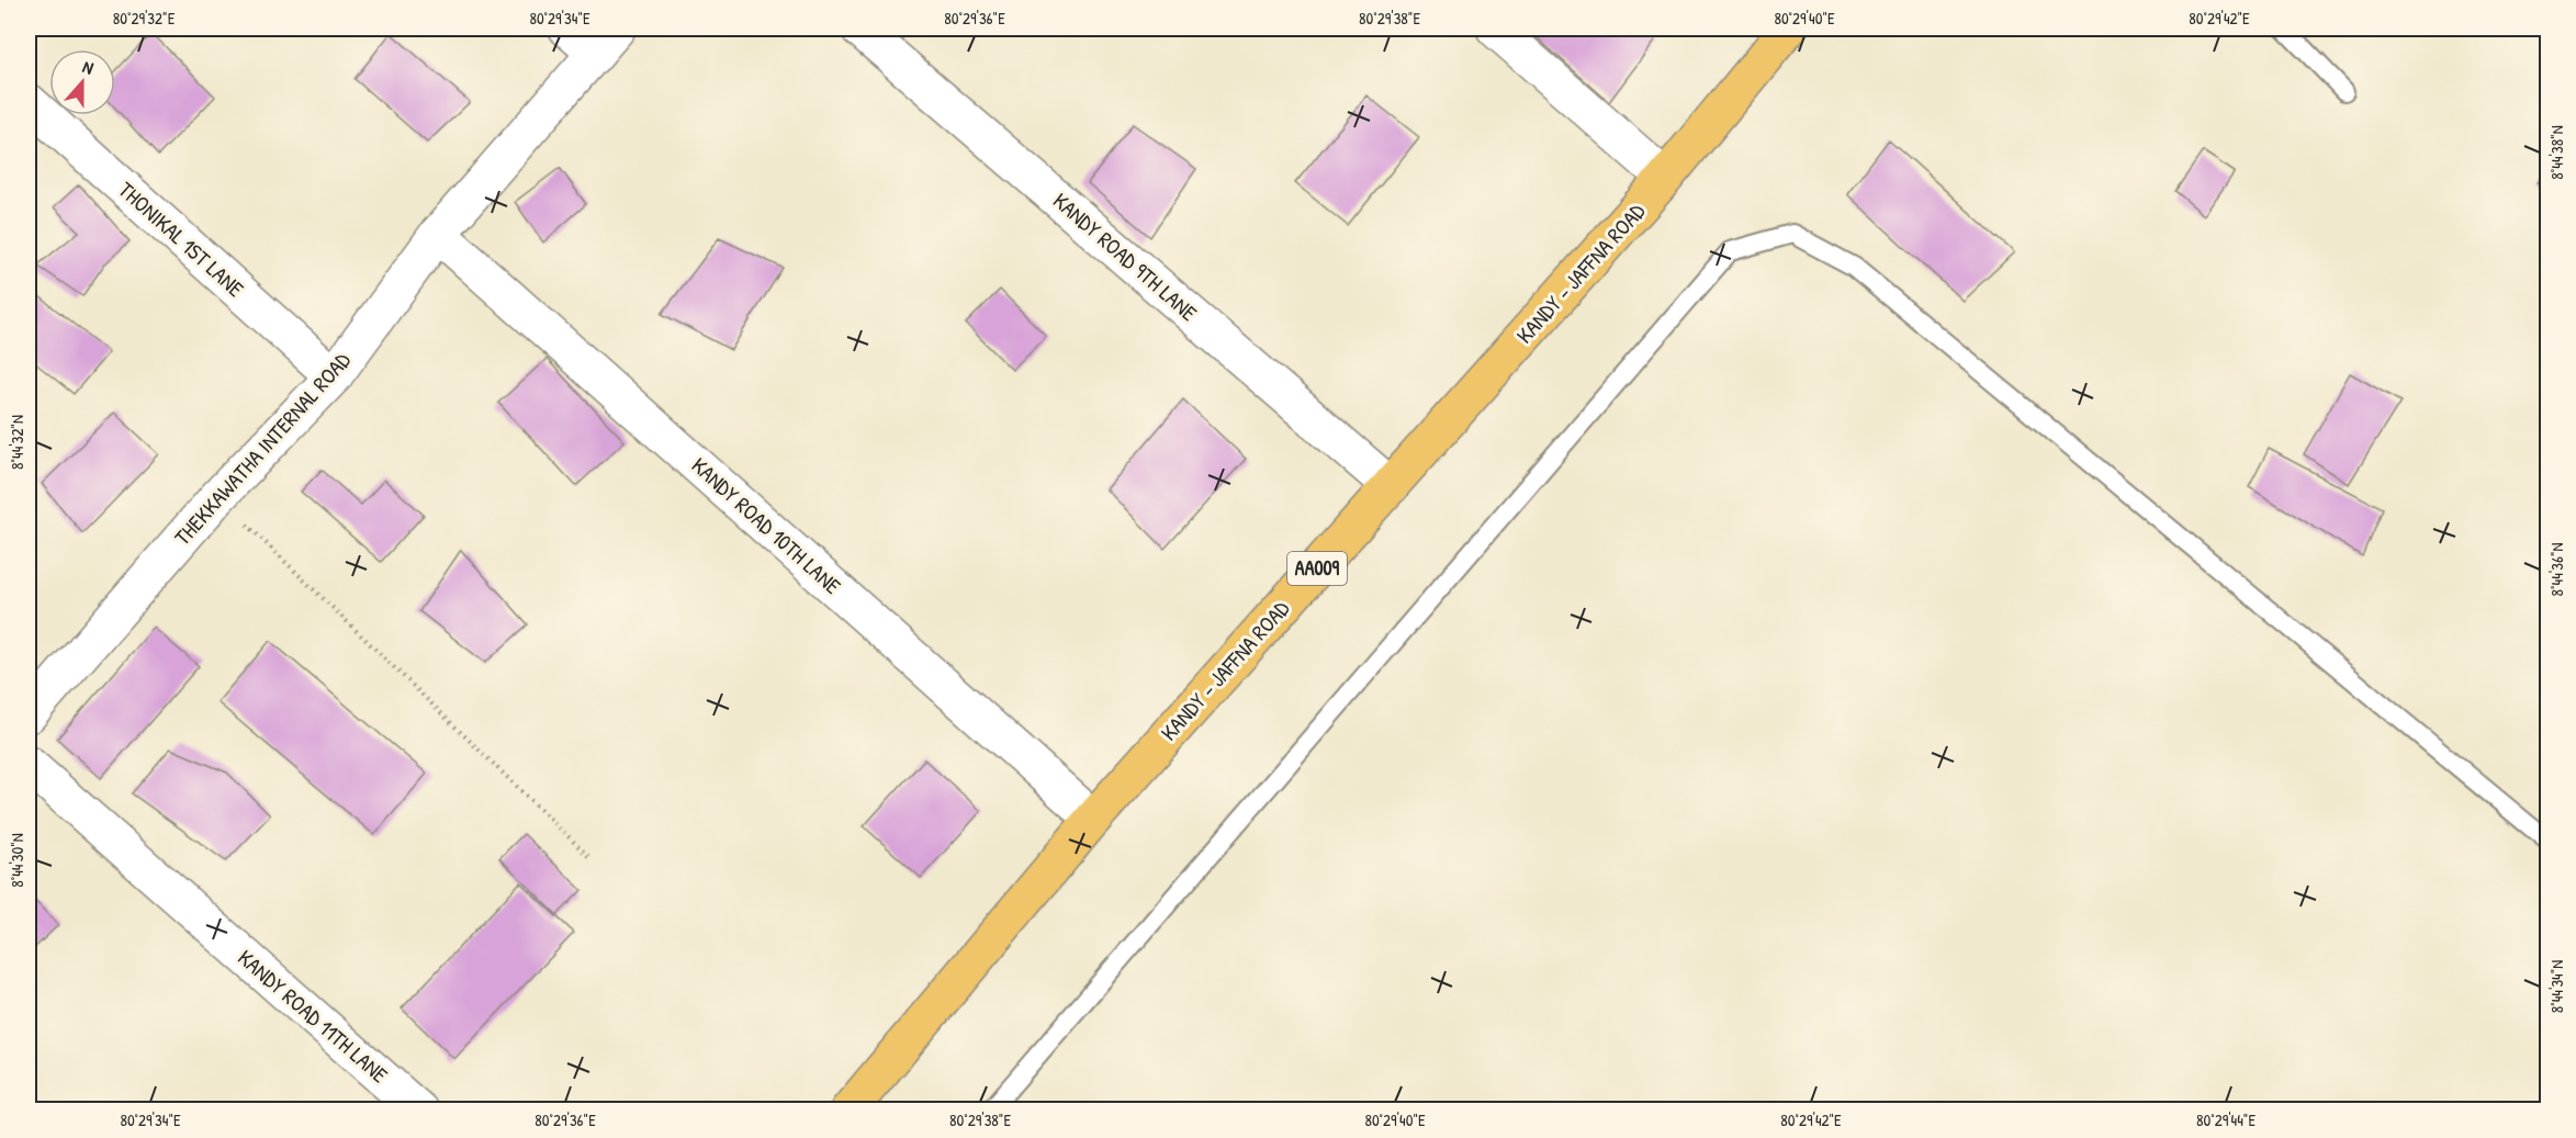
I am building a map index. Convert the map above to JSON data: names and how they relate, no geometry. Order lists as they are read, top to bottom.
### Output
{
  "streets": {
    "highway": ["KANDY - JAFFNA ROAD", "AA009"],
    "street": [
      "THONIKAL 1ST LANE",
      "KANDY ROAD 9TH LANE",
      "THEKKAWATHA INTERNAL ROAD",
      "KANDY ROAD 10TH LANE",
      "KANDY ROAD 11TH LANE"
    ]
  },
  "crossings": [
    ["THONIKAL 1ST LANE", "THEKKAWATHA INTERNAL ROAD"],
    ["KANDY ROAD 9TH LANE", "KANDY - JAFFNA ROAD"],
    ["KANDY - JAFFNA ROAD", "KANDY ROAD 10TH LANE"],
    ["THEKKAWATHA INTERNAL ROAD", "KANDY ROAD 10TH LANE"]
  ],
  "north": "top",
  "coordinates": [
    "80°29'32\"E",
    "80°29'34\"E",
    "80°29'36\"E",
    "80°29'38\"E",
    "80°29'40\"E",
    "80°29'42\"E",
    "8°44'38\"N",
    "8°44'32\"N",
    "8°44'36\"N",
    "8°44'30\"N",
    "8°44'34\"N",
    "80°29'44\"E"
  ]
}
